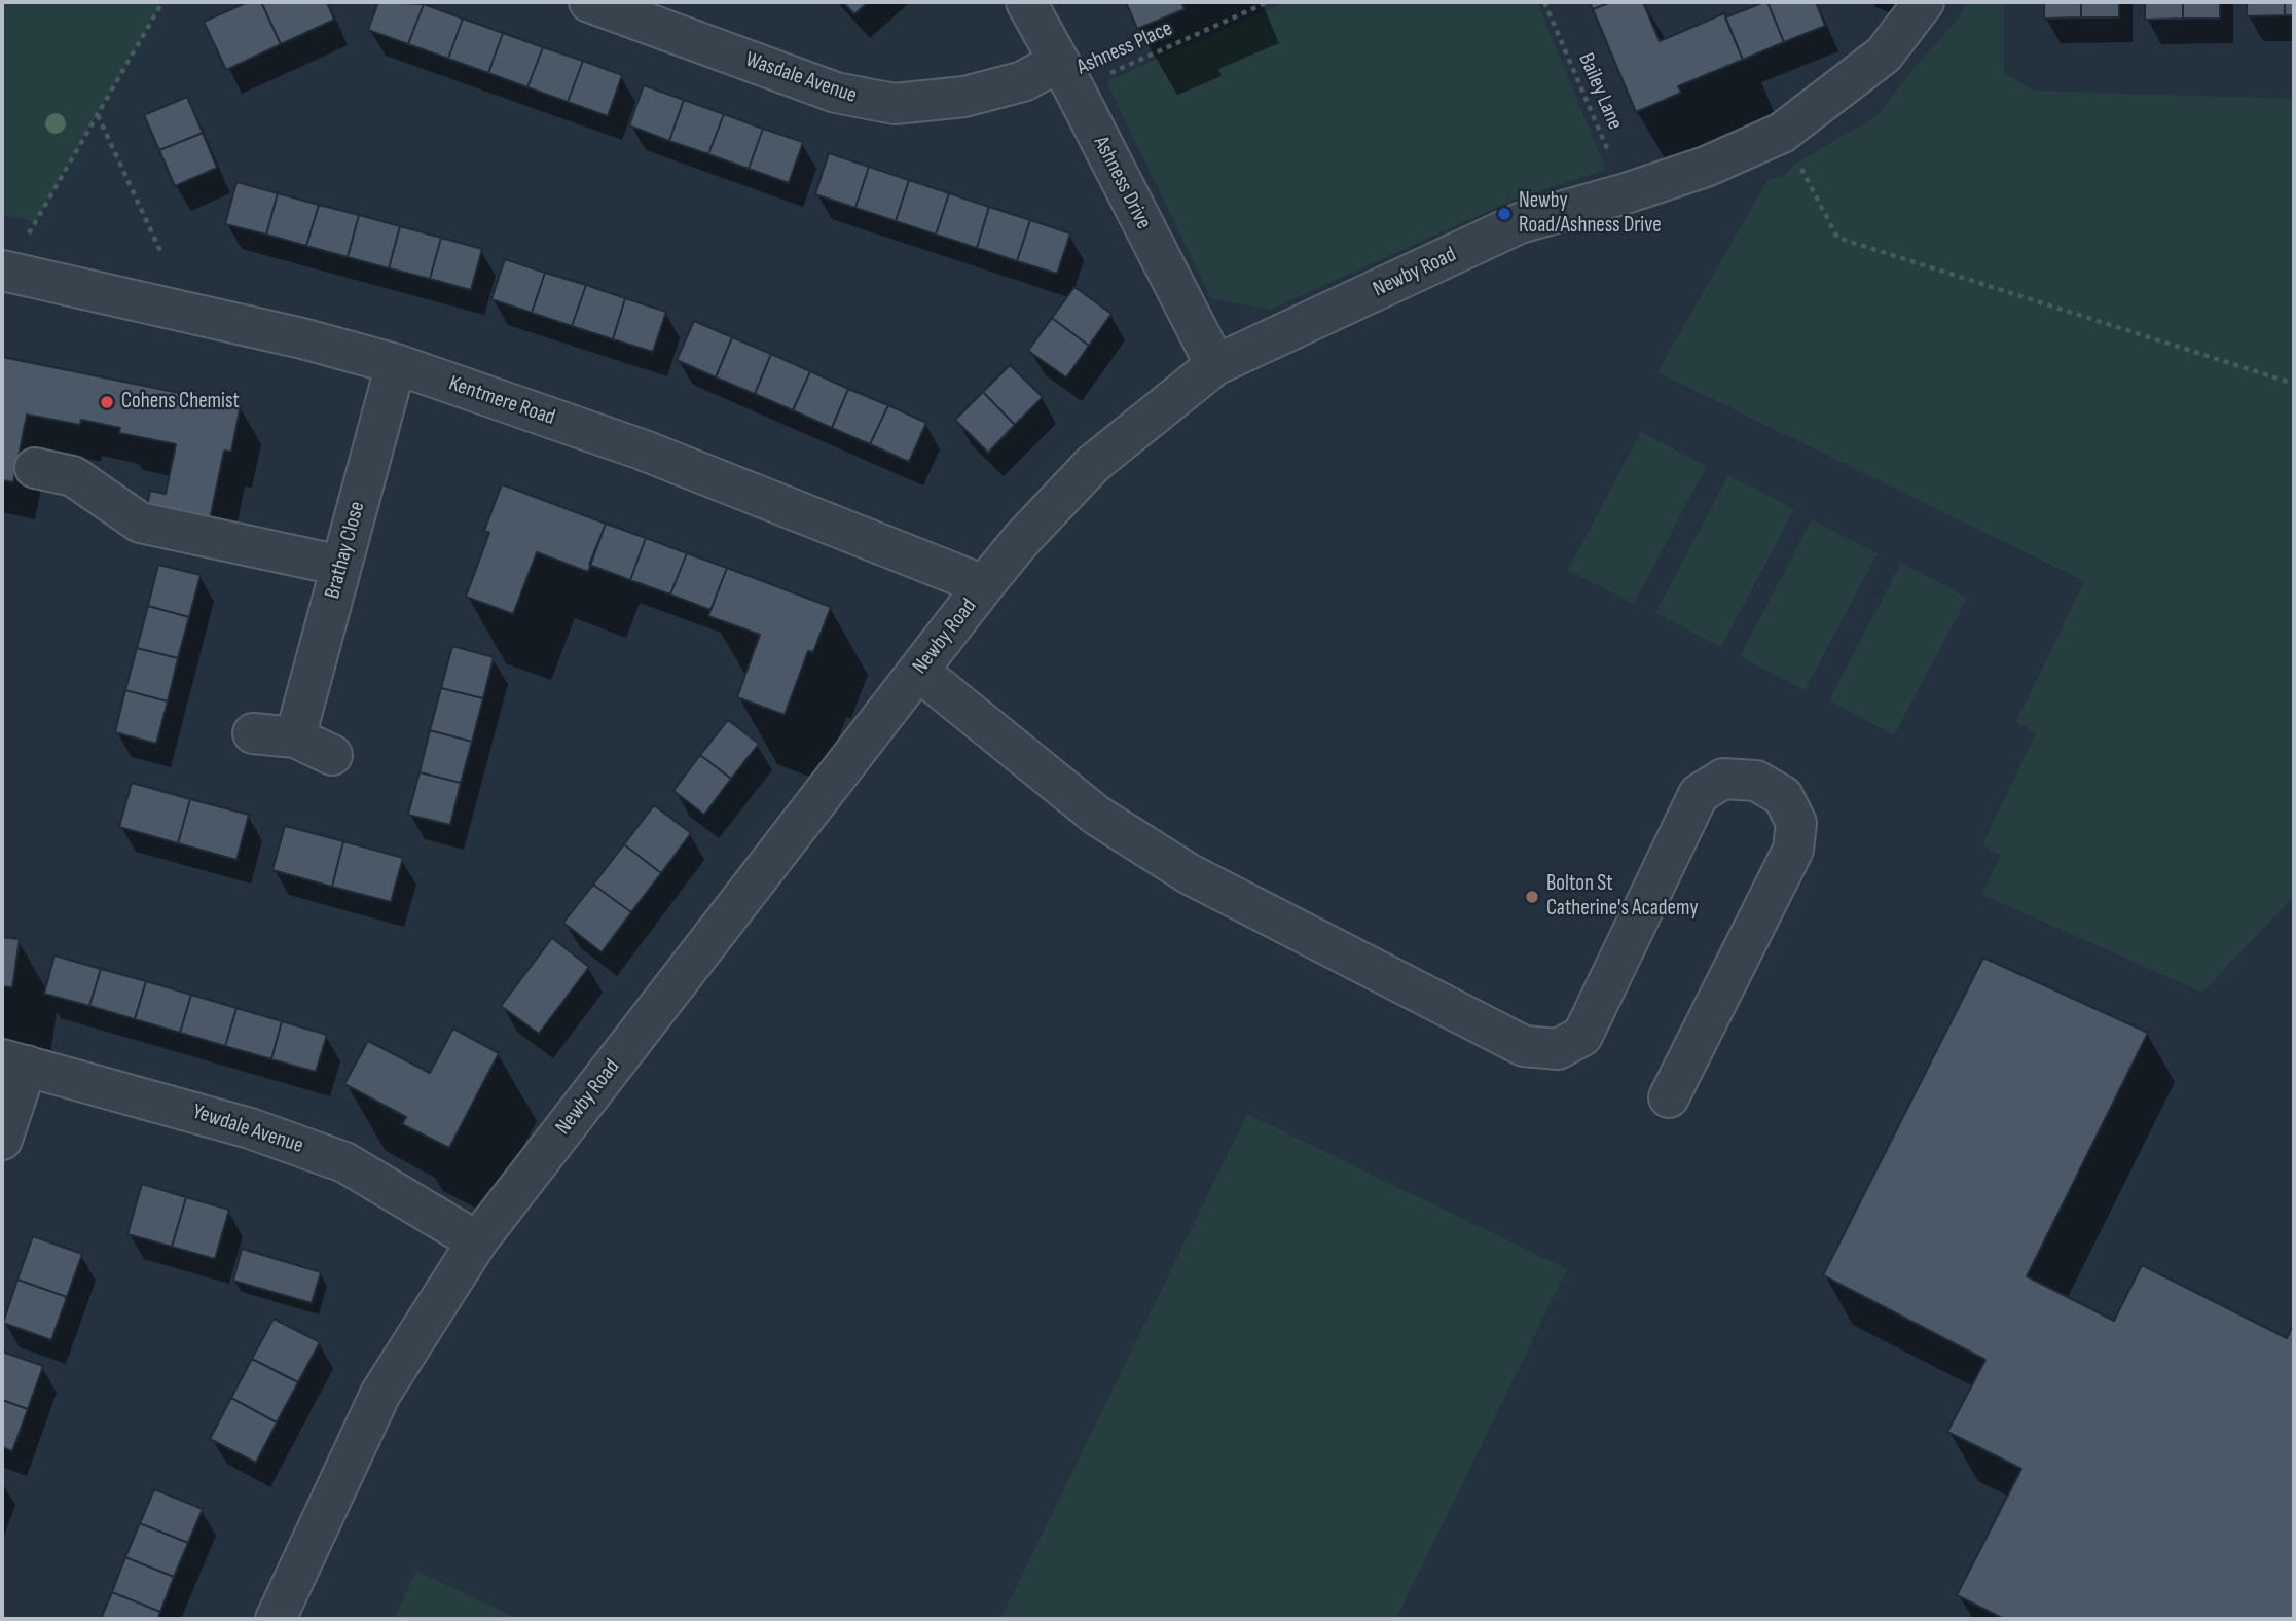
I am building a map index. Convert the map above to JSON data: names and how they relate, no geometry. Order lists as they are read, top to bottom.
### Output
{
  "streets": {
    "street": [
      "Wasdale Avenue",
      "Ashness Drive",
      "Newby Road",
      "Kentmere Road",
      "Brathay Close",
      "Yewdale Avenue"
    ],
    "path": ["Ashness Place", "Bailey Lane"]
  },
  "crossings": [
    ["Ashness Place", "Wasdale Avenue"],
    ["Ashness Place", "Ashness Drive"],
    ["Wasdale Avenue", "Ashness Drive"],
    ["Bailey Lane", "Newby Road"],
    ["Ashness Drive", "Newby Road"],
    ["Newby Road", "Kentmere Road"],
    ["Newby Road", "Yewdale Avenue"],
    ["Kentmere Road", "Brathay Close"]
  ],
  "places": ["Newby Road/Ashness Drive", "Cohens Chemist", "Bolton St Catherine's Academy"]
}
